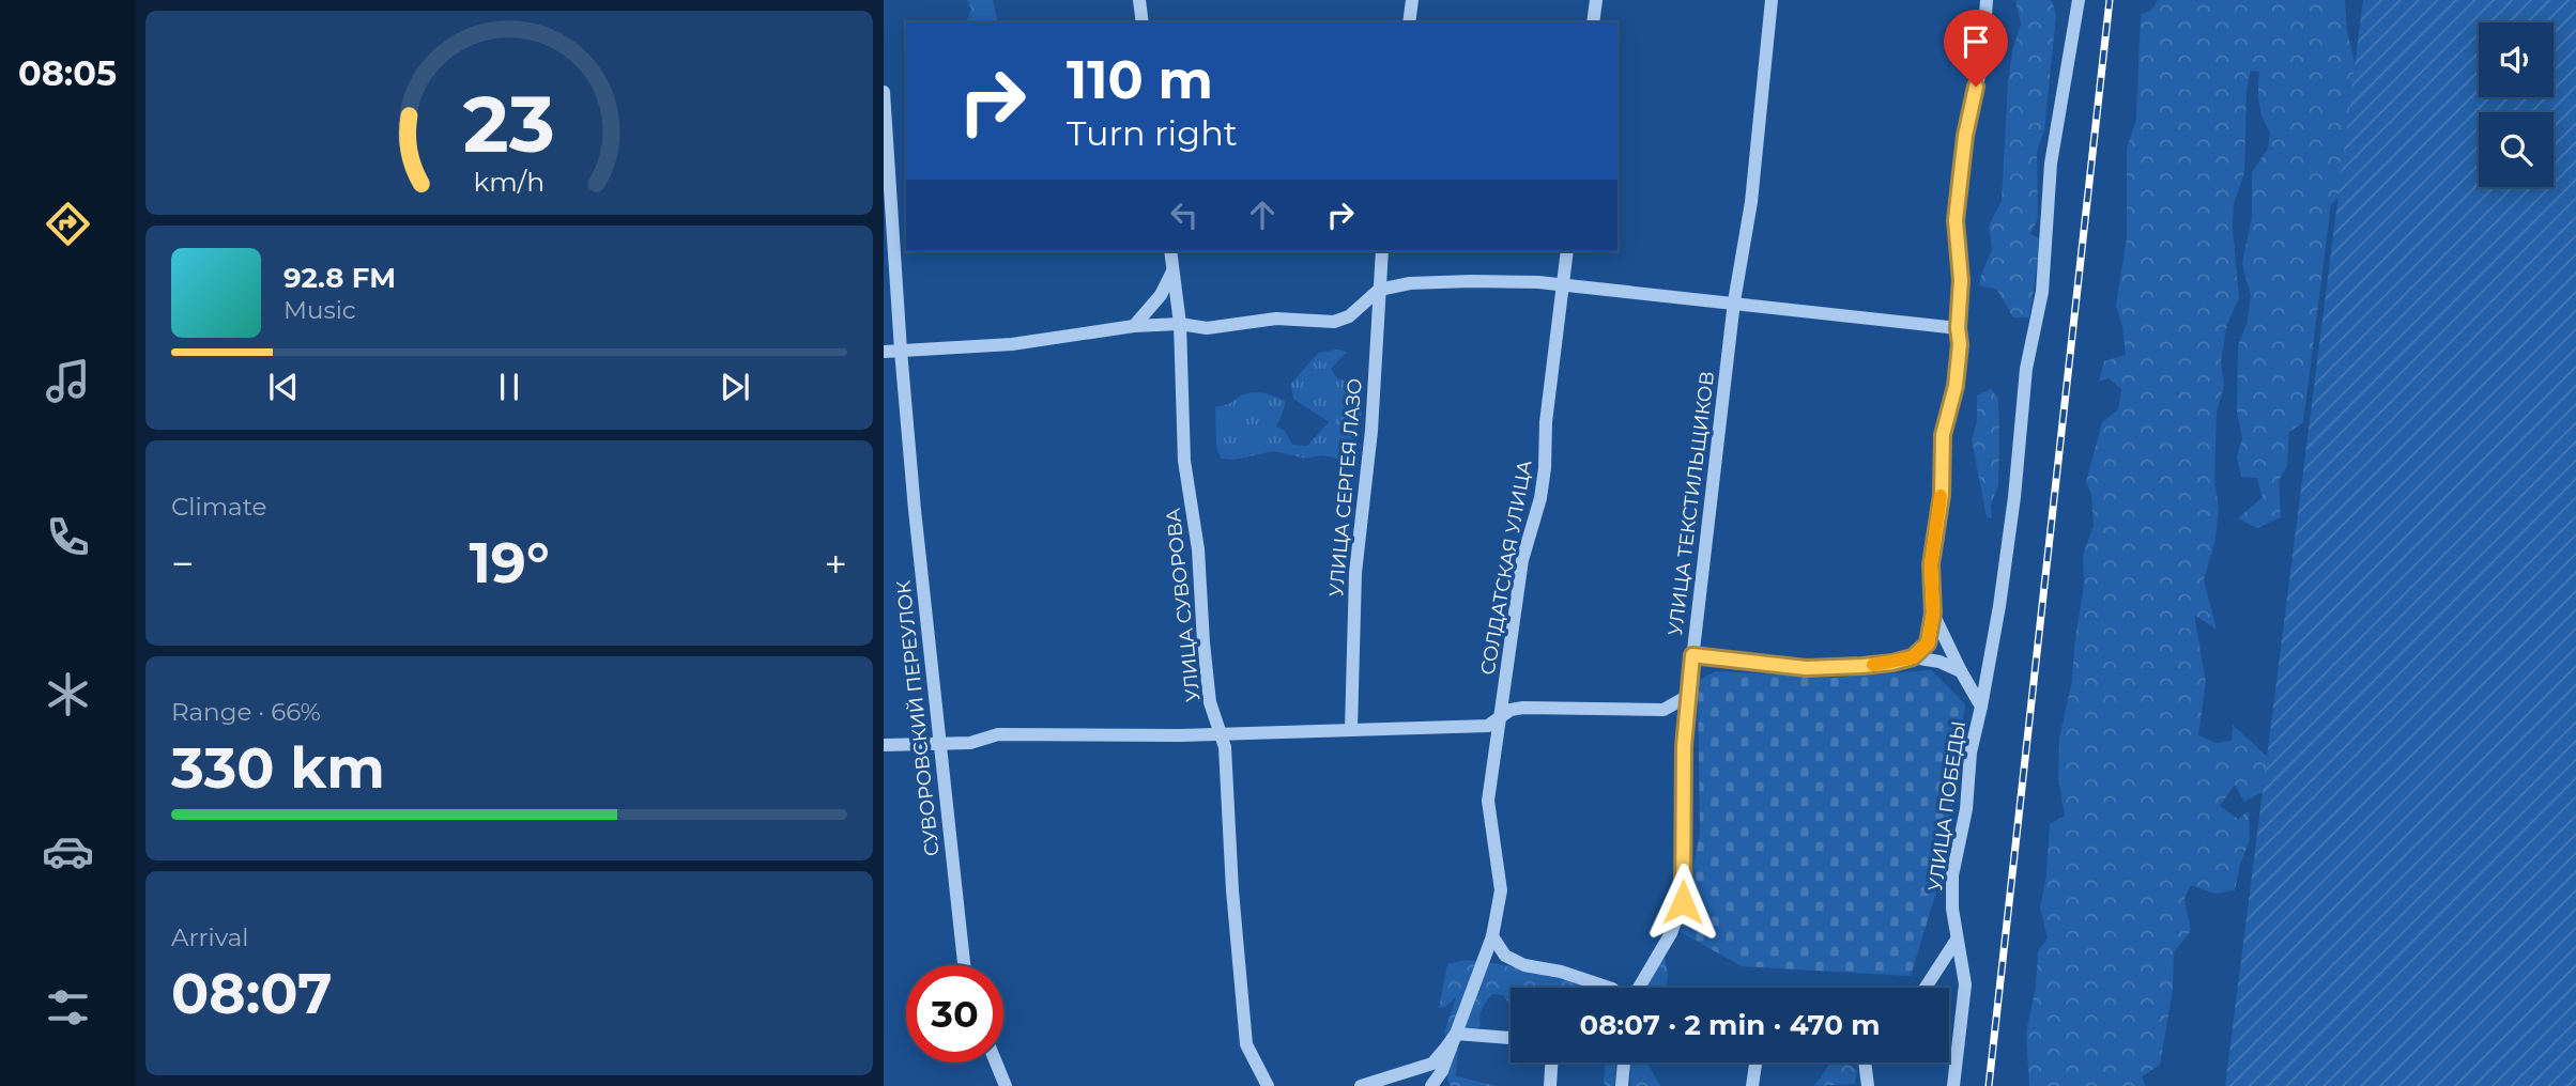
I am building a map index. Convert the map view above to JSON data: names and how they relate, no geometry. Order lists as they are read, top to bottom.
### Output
{
  "streets": {
    "street": [
      "УЛИЦА СЕРГЕЯ ЛАЗО",
      "УЛИЦА ТЕКСТИЛЬЩИКОВ",
      "СОЛДАТСКАЯ УЛИЦА",
      "УЛИЦА СУВОРОВА",
      "СУВОРОВСКИЙ ПЕРЕУЛОК",
      "УЛИЦА ПОБЕДЫ"
    ]
  },
  "page": {
    "tabs": "08:05",
    "turn": ["110 m", "Turn right"],
    "song": ["92.8 FM", "Music"],
    "tile": [
      "Climate",
      ["Range · 66%", "330 km"],
      ["Arrival", "08:07"]
    ],
    "heat": ["−", "19°", "+"],
    "limit": "30",
    "trip": "08:07 · 2 min · 470 m",
    "gauge": ["23", "km/h"]
  }
}
